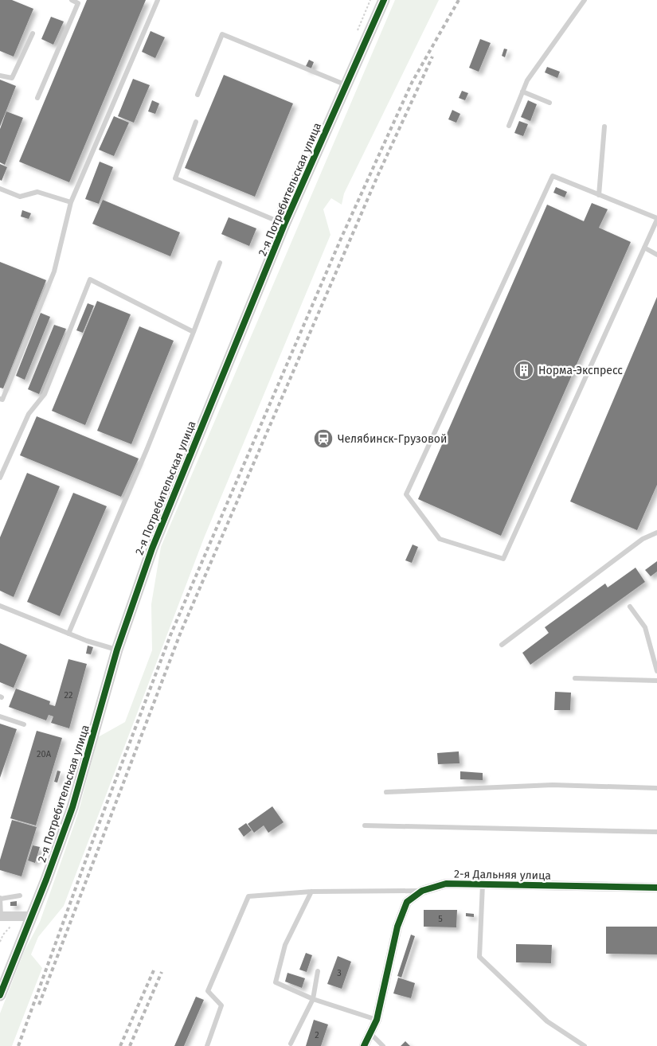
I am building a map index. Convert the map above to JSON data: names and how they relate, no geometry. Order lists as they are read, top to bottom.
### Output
{
  "streets": {
    "street": ["2-я Потребительская улица", "2-я Дальняя улица"]
  },
  "places": {
    "building": ["Норма-Экспресс"],
    "station": ["Челябинск-Грузовой"]
  },
  "house_numbers": [
    "22",
    "20А",
    "5",
    "3",
    "2"
  ]
}
